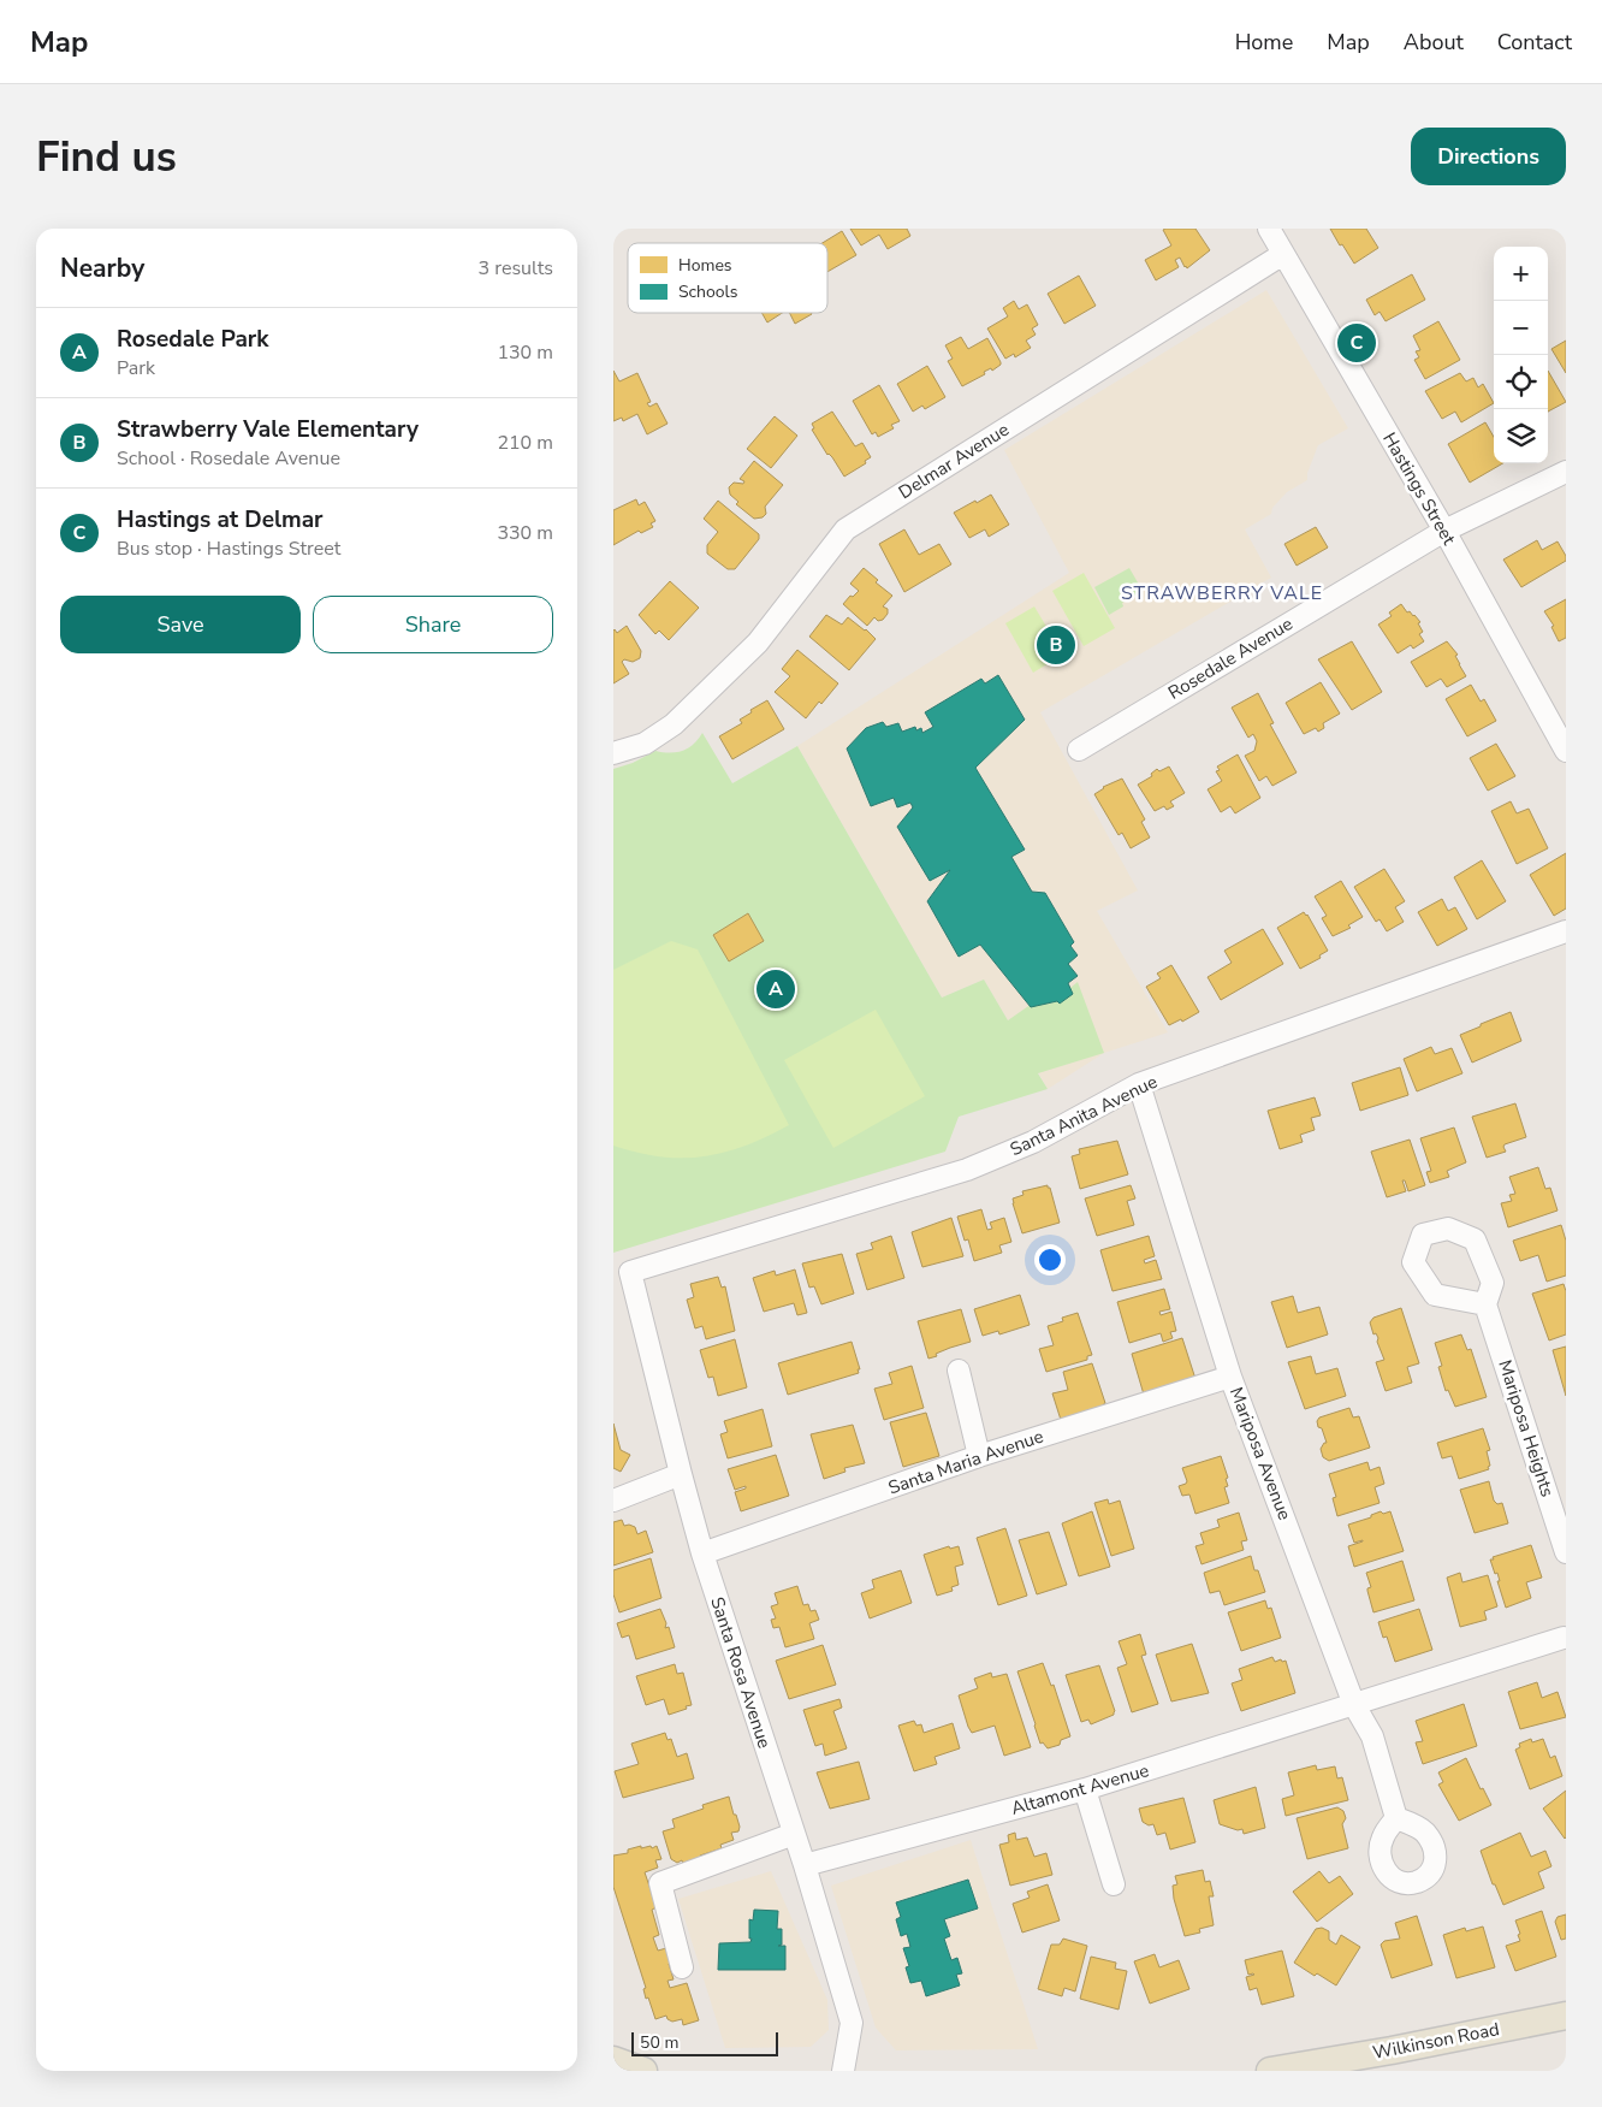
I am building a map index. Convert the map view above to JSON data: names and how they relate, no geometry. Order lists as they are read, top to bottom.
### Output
{
  "streets": {
    "main road": ["Wilkinson Road"],
    "street": [
      "Delmar Avenue",
      "Hastings Street",
      "Rosedale Avenue",
      "Santa Anita Avenue",
      "Mariposa Heights",
      "Mariposa Avenue",
      "Santa Maria Avenue",
      "Santa Rosa Avenue",
      "Altamont Avenue"
    ]
  },
  "crossings": [
    ["Delmar Avenue", "Hastings Street"],
    ["Hastings Street", "Rosedale Avenue"],
    ["Santa Anita Avenue", "Mariposa Avenue"],
    ["Santa Anita Avenue", "Santa Rosa Avenue"],
    ["Mariposa Avenue", "Santa Maria Avenue"],
    ["Mariposa Avenue", "Altamont Avenue"],
    ["Santa Maria Avenue", "Santa Rosa Avenue"],
    ["Santa Rosa Avenue", "Altamont Avenue"]
  ],
  "districts": ["STRAWBERRY VALE"],
  "legend": ["Homes", "Schools"],
  "scale_bar": "50 m",
  "page": {
    "header": "Map",
    "nav": [
      "Home",
      "Map",
      "About",
      "Contact"
    ],
    "buttons": [
      "Directions",
      ["Save", "Share"]
    ],
    "title": "Find us",
    "heading": ["Nearby", "3 results"],
    "map_buttons": ["+", "−"],
    "list": [
      {
        "mark": "A",
        "name": "Rosedale Park",
        "note": "Park",
        "value": "130 m"
      },
      {
        "mark": "B",
        "name": "Strawberry Vale Elementary",
        "note": "School · Rosedale Avenue",
        "value": "210 m"
      },
      {
        "mark": "C",
        "name": "Hastings at Delmar",
        "note": "Bus stop · Hastings Street",
        "value": "330 m"
      }
    ],
    "pins": ["C", "B", "A"],
    "scale": "50 m"
  }
}
